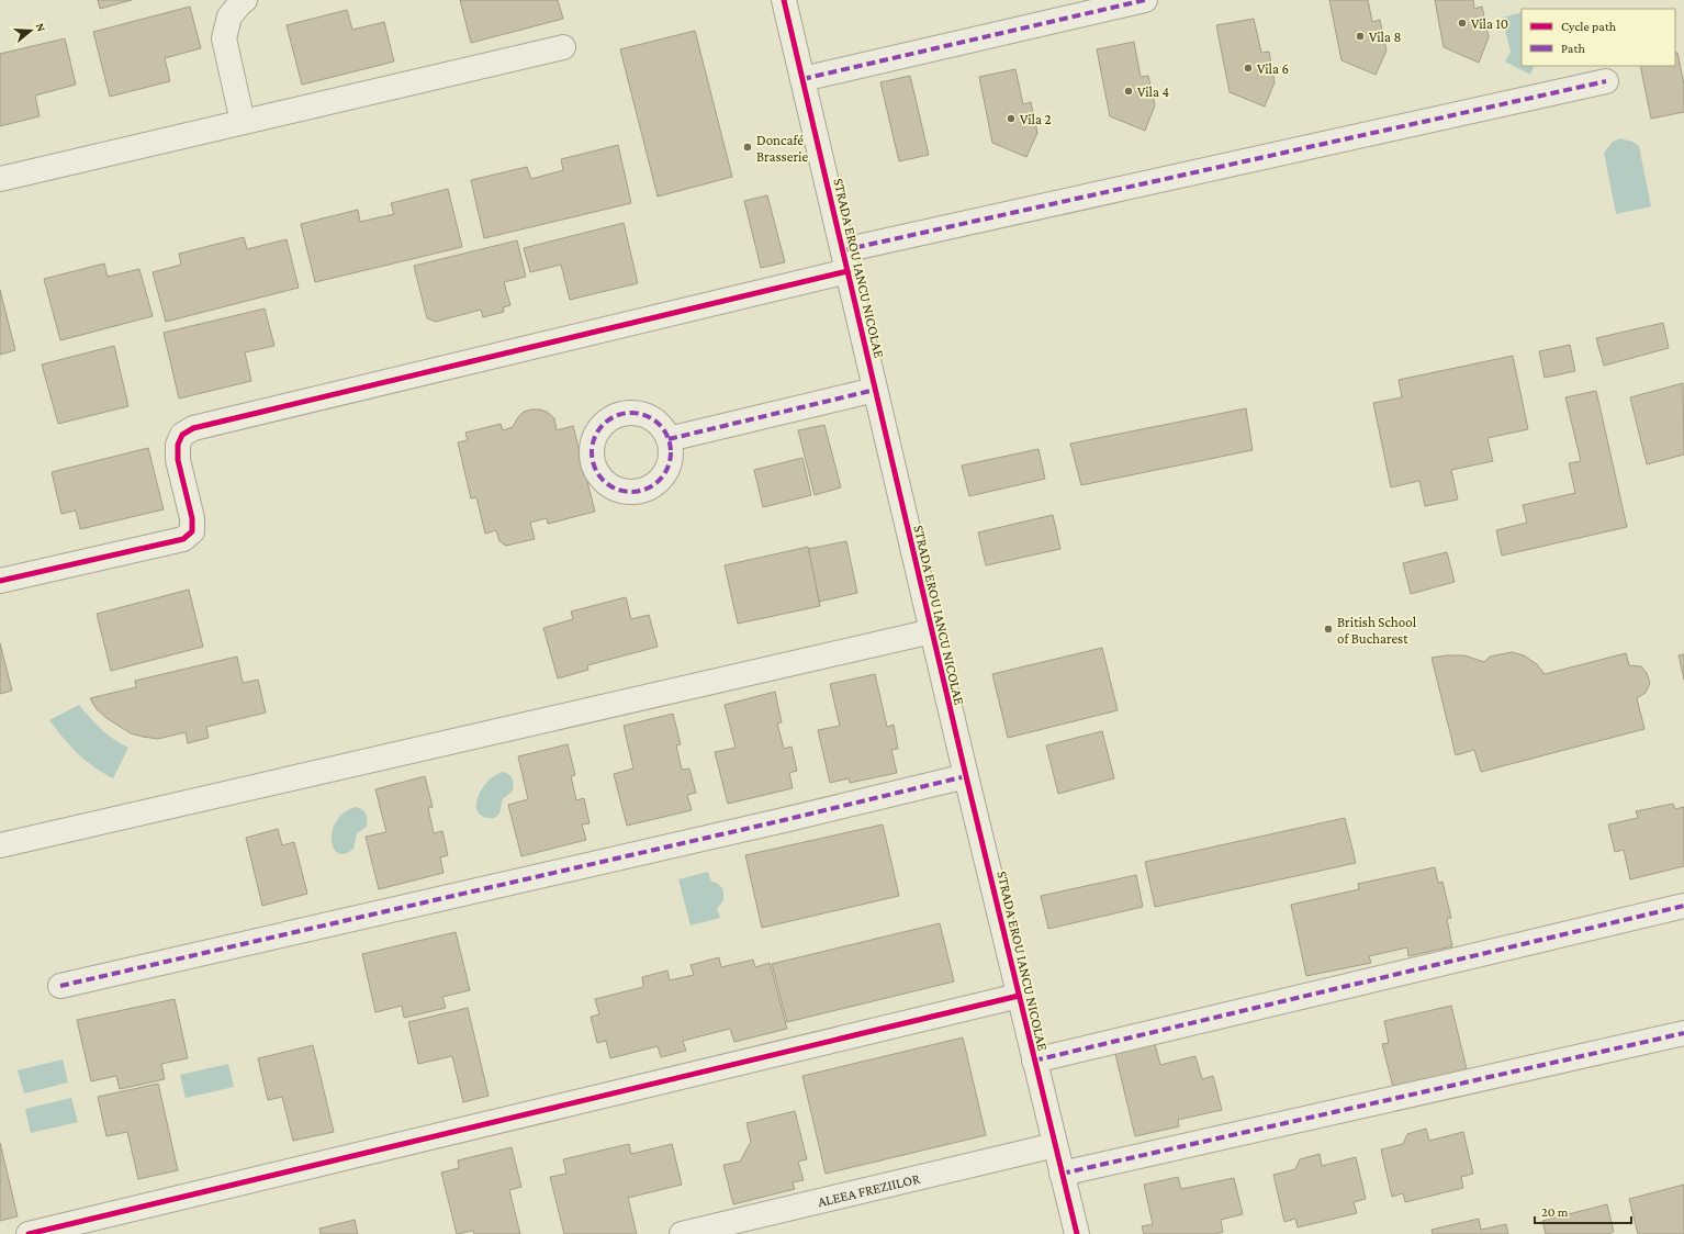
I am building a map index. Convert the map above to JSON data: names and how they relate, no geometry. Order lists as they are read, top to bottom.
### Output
{
  "streets": {
    "street": ["STRADA EROU IANCU NICOLAE", "ALEEA FREZIILOR"]
  },
  "crossings": [
    ["STRADA EROU IANCU NICOLAE", "ALEEA FREZIILOR"]
  ],
  "places": [
    "Vila 10",
    "Vila 8",
    "Vila 6",
    "Vila 4",
    "Vila 2",
    "Doncafé Brasserie",
    "British School of Bucharest"
  ],
  "legend": ["Cycle path", "Path"],
  "scale_bar": "20 m",
  "north": "right"
}
